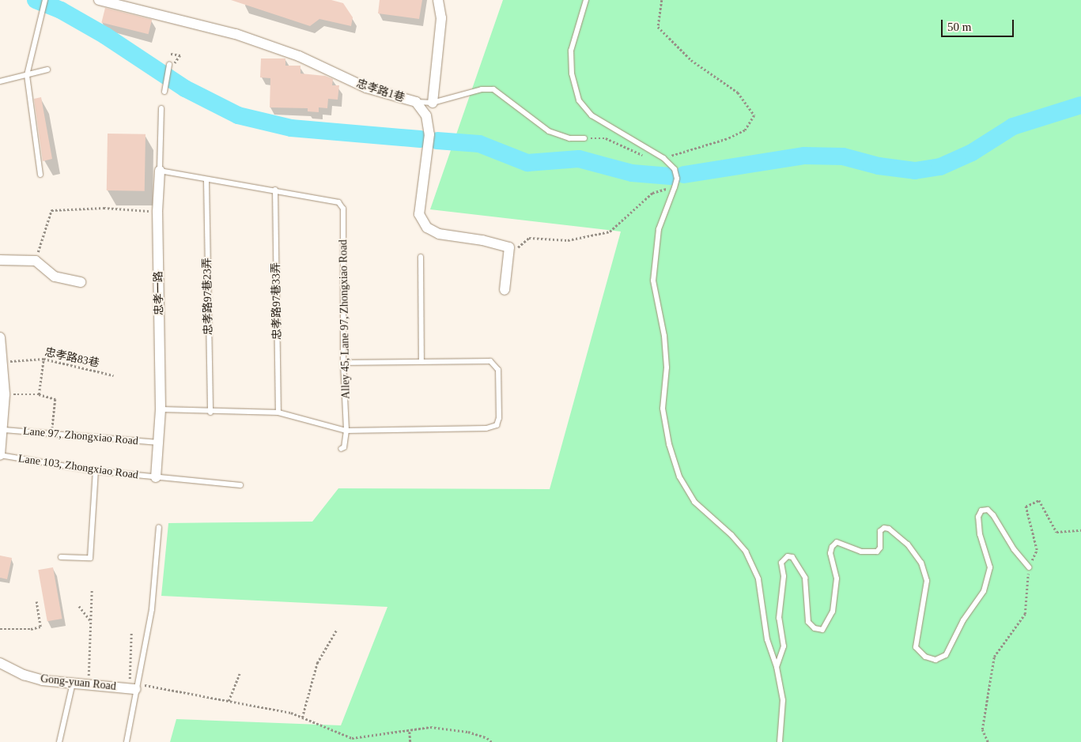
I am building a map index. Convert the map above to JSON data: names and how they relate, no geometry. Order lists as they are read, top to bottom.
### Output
{
  "streets": {
    "street": ["忠孝路1巷", "忠孝一路", "Gong-yuan Road"],
    "lane": [
      "忠孝路97巷23弄",
      "忠孝路97巷33弄",
      "Alley 45, Lane 97, Zhongxiao Road",
      "Lane 97, Zhongxiao Road",
      "Lane 103, Zhongxiao Road"
    ],
    "path": ["忠孝路83巷"]
  },
  "crossings": [
    ["忠孝一路", "Lane 97, Zhongxiao Road"],
    ["忠孝一路", "Lane 103, Zhongxiao Road"],
    ["忠孝路97巷33弄", "Alley 45, Lane 97, Zhongxiao Road"]
  ],
  "scale_bar": "50 m"
}
